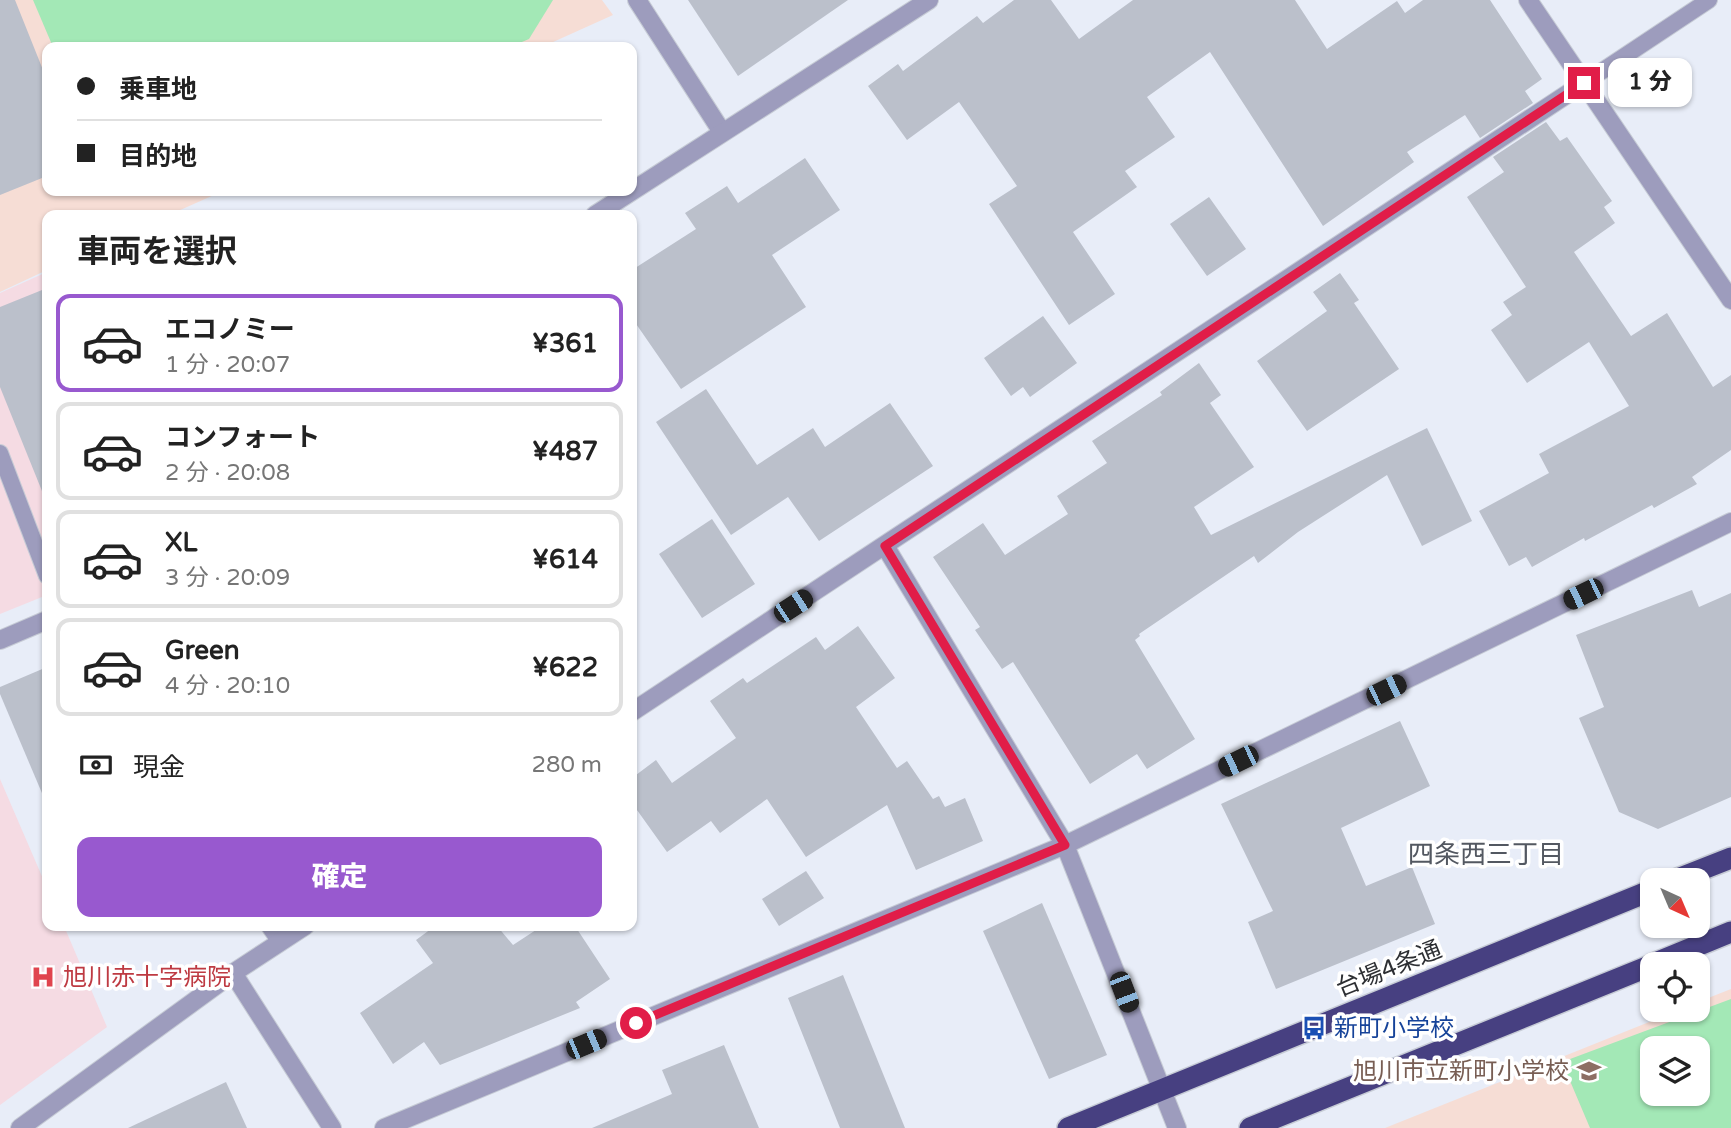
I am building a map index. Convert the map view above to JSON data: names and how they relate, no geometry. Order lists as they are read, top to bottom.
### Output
{
  "streets": {
    "highway": ["台場4条通"]
  },
  "districts": ["四条西三丁目"],
  "places": {
    "hospital": ["旭川赤十字病院"],
    "bus stop": ["新町小学校"],
    "school or university": ["旭川市立新町小学校"]
  },
  "north": "bottom right",
  "page": {
    "banner": ["乗車地", "目的地"],
    "bubble": "1 分",
    "heading": "車両を選択",
    "list": [
      {
        "name": "エコノミー",
        "note": "1 分 · 20:07",
        "value": "¥361"
      },
      {
        "name": "コンフォート",
        "note": "2 分 · 20:08",
        "value": "¥487"
      },
      {
        "name": "XL",
        "note": "3 分 · 20:09",
        "value": "¥614"
      },
      {
        "name": "Green",
        "note": "4 分 · 20:10",
        "value": "¥622"
      }
    ],
    "pay": ["現金", "280 m"],
    "buttons": "確定"
  }
}
